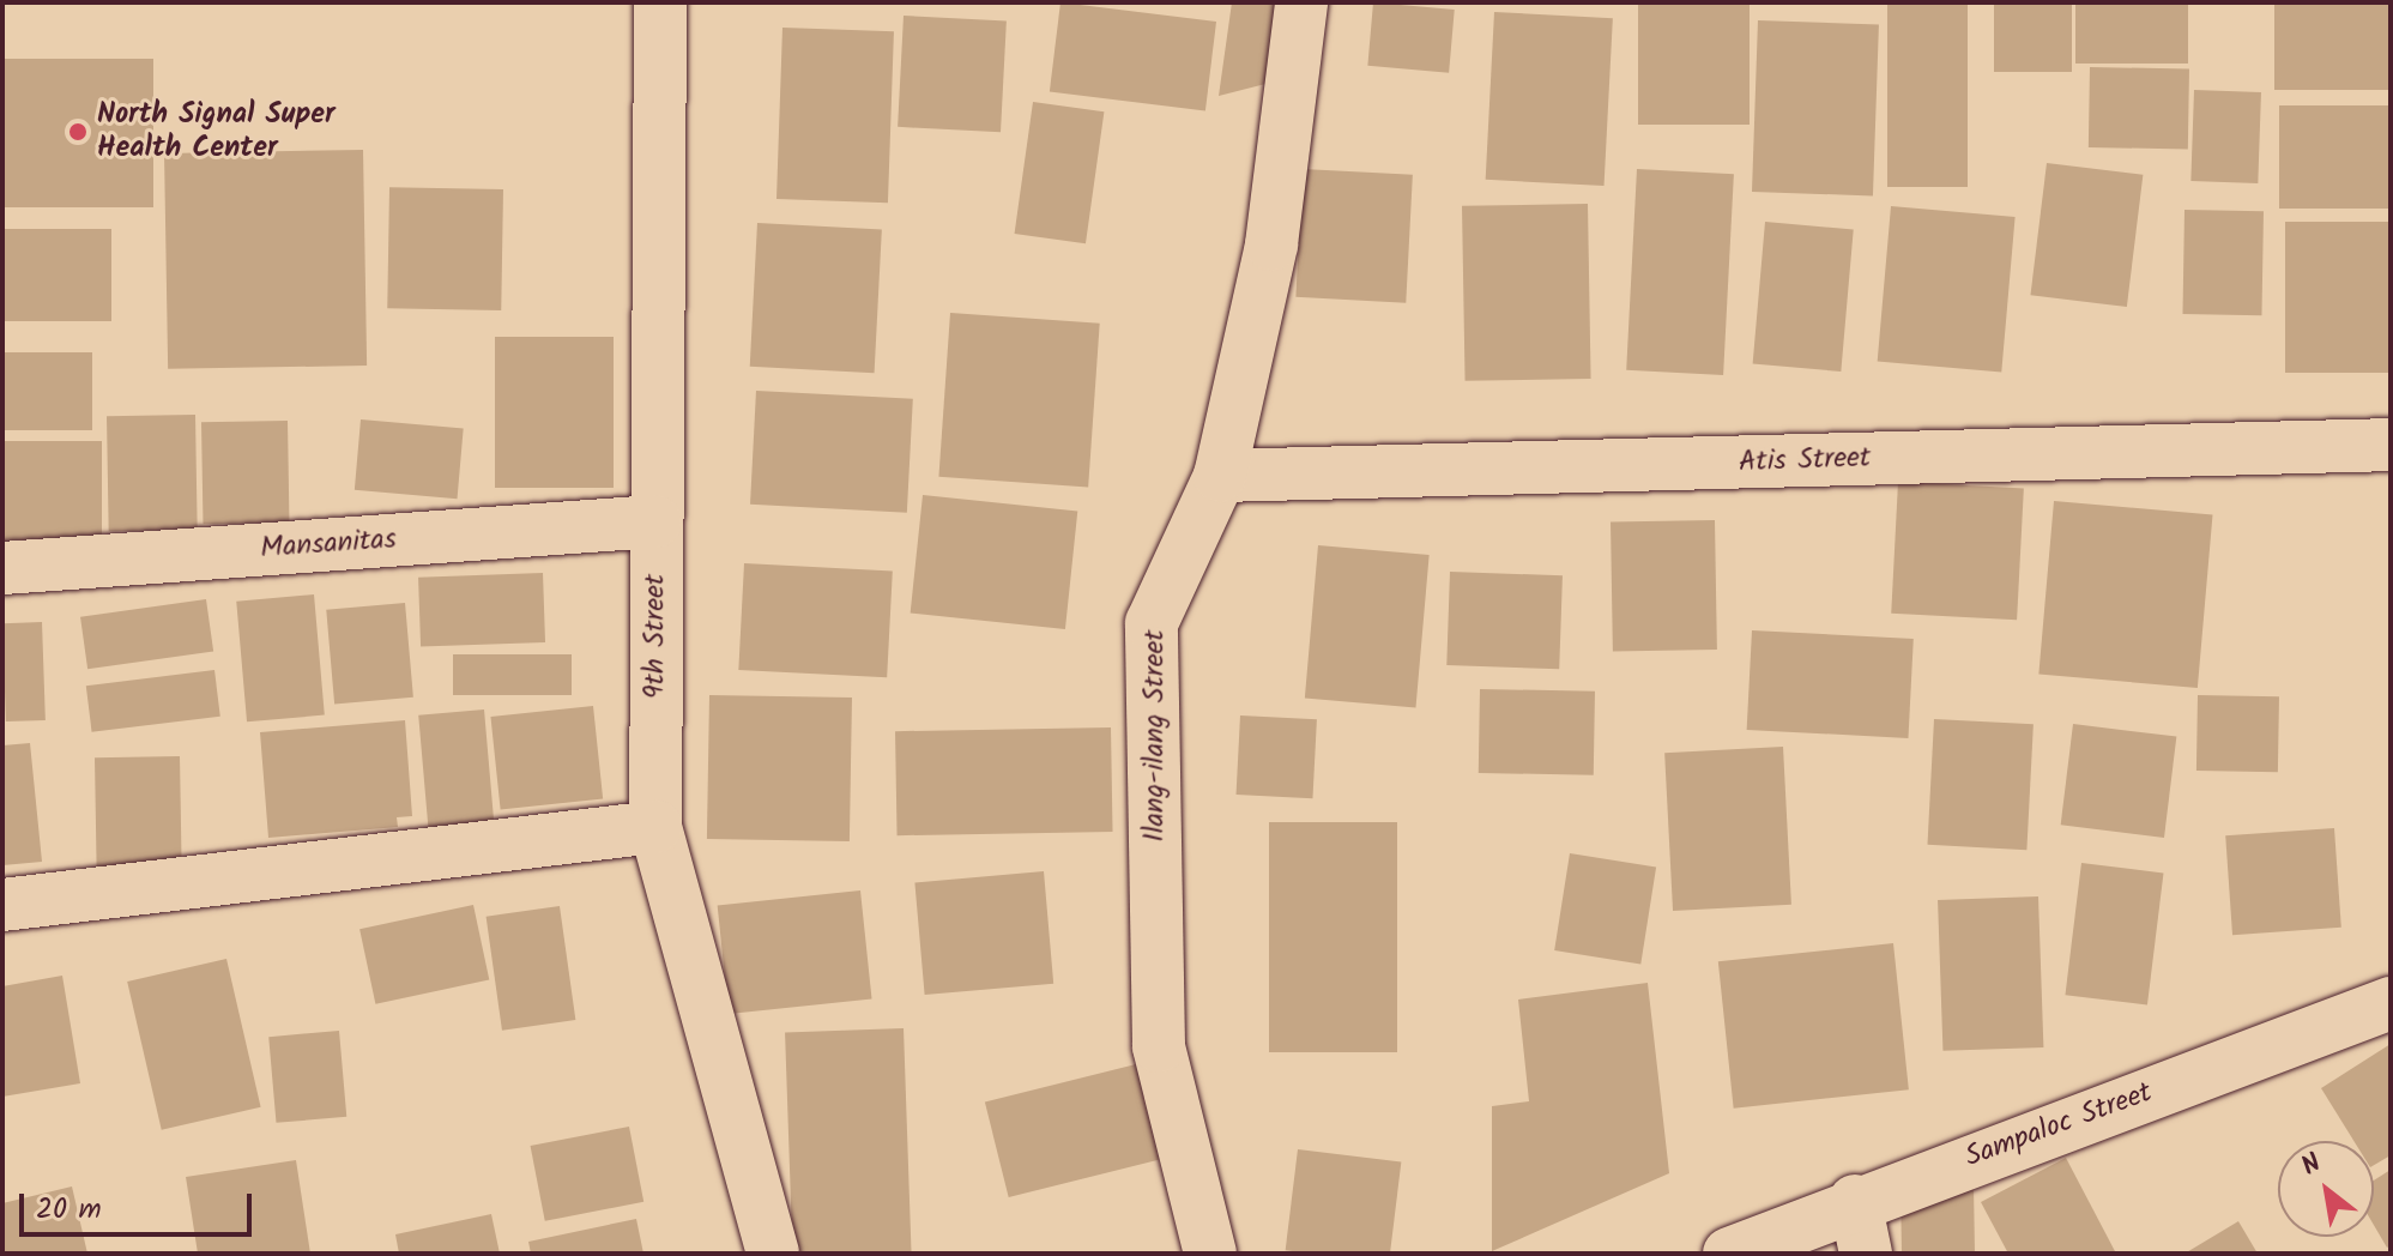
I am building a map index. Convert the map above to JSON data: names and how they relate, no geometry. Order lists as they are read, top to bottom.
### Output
{
  "streets": {
    "street": [
      "Atis Street",
      "Mansanitas",
      "9th Street",
      "Ilang-ilang Street",
      "Sampaloc Street"
    ]
  },
  "crossings": [
    ["Atis Street", "Ilang-ilang Street"],
    ["Mansanitas", "9th Street"]
  ],
  "places": ["North Signal Super Health Center"],
  "scale_bar": "20 m",
  "north": "top left"
}
